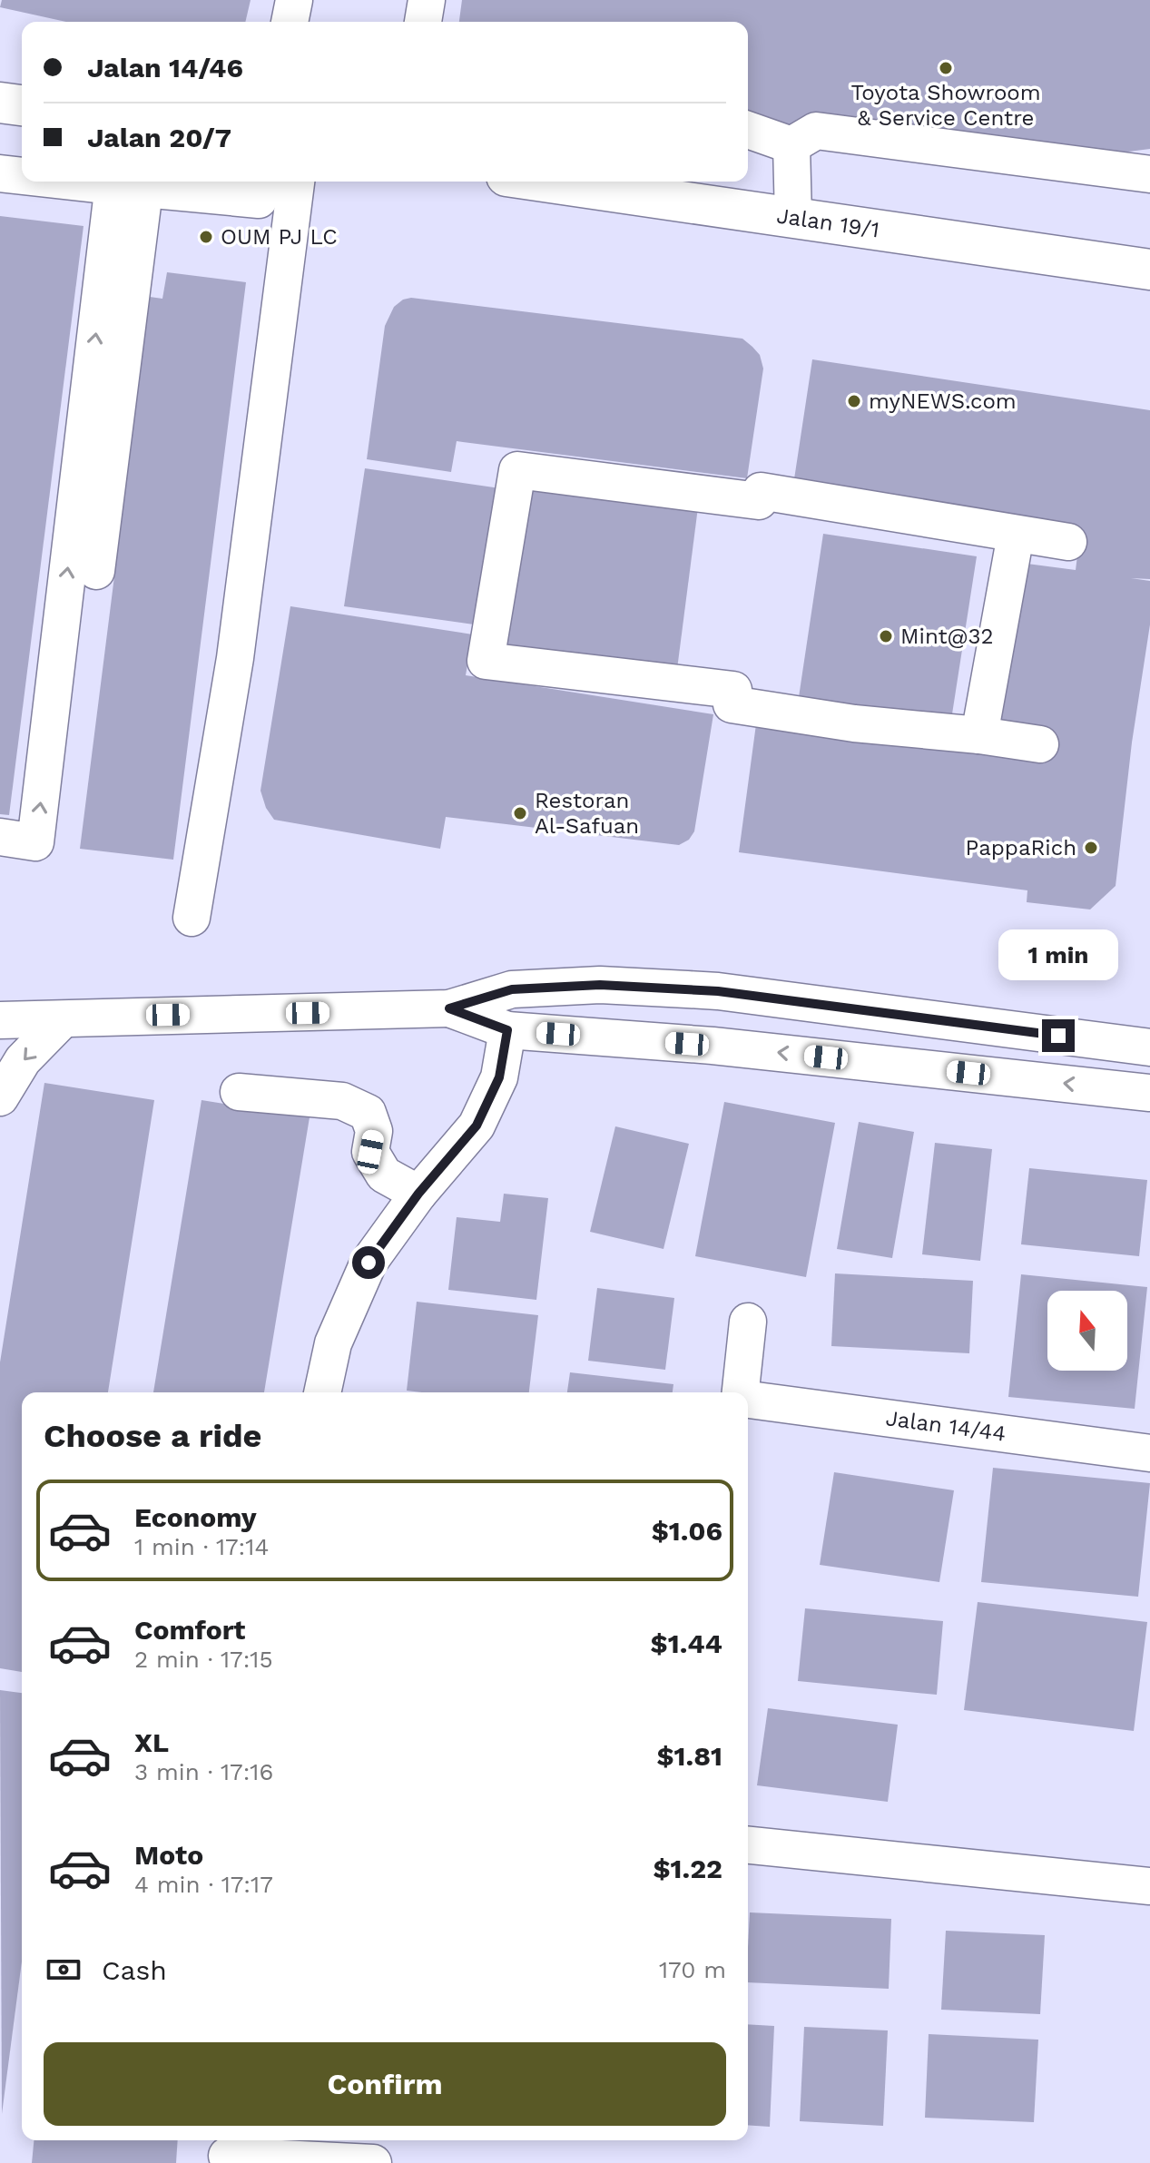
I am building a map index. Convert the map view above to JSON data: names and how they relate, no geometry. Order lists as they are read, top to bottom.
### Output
{
  "streets": {
    "main road": ["Jalan 19/1"],
    "street": ["Jalan 14/44"]
  },
  "places": [
    "Toyota Showroom & Service Centre",
    "OUM PJ LC",
    "myNEWS.com",
    "Mint@32",
    "Restoran Al-Safuan",
    "PappaRich"
  ],
  "north": "top",
  "page": {
    "banner": ["Jalan 14/46", "Jalan 20/7"],
    "bubble": "1 min",
    "heading": "Choose a ride",
    "list": [
      {
        "name": "Economy",
        "note": "1 min · 17:14",
        "value": "$1.06"
      },
      {
        "name": "Comfort",
        "note": "2 min · 17:15",
        "value": "$1.44"
      },
      {
        "name": "XL",
        "note": "3 min · 17:16",
        "value": "$1.81"
      },
      {
        "name": "Moto",
        "note": "4 min · 17:17",
        "value": "$1.22"
      }
    ],
    "pay": ["Cash", "170 m"],
    "buttons": "Confirm"
  }
}
